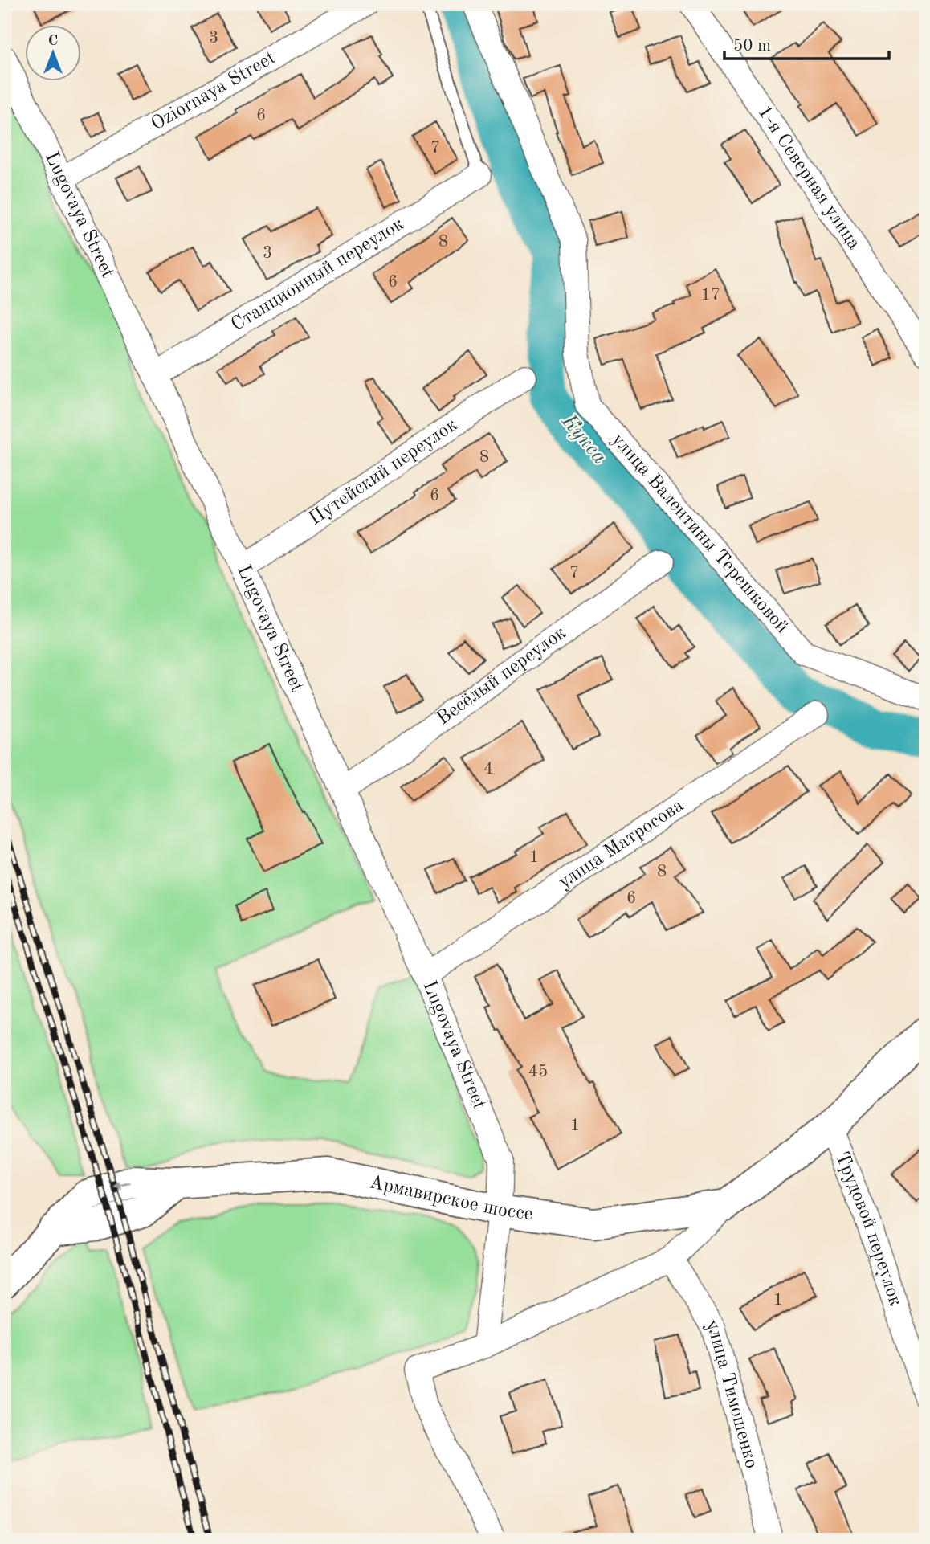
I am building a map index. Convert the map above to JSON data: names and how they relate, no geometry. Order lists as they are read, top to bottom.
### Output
{
  "streets": {
    "main road": ["Армавирское шоссе"],
    "street": [
      "Oziornaya Street",
      "1-я Северная улица",
      "Lugovaya Street",
      "Станционный переулок",
      "Путейский переулок",
      "улица Валентины Терешковой",
      "Весёлый переулок",
      "улица Матросова",
      "Трудовой переулок",
      "улица Тимошенко"
    ]
  },
  "crossings": [
    ["Oziornaya Street", "Lugovaya Street"],
    ["Lugovaya Street", "Станционный переулок"],
    ["Lugovaya Street", "Путейский переулок"],
    ["Lugovaya Street", "Весёлый переулок"],
    ["Lugovaya Street", "улица Матросова"],
    ["Lugovaya Street", "Армавирское шоссе"],
    ["Армавирское шоссе", "Трудовой переулок"],
    ["Армавирское шоссе", "улица Тимошенко"]
  ],
  "water": ["Кукса"],
  "house_numbers": [
    "3",
    "6",
    "7",
    "8",
    "3",
    "6",
    "17",
    "8",
    "6",
    "7",
    "4",
    "1",
    "8",
    "6",
    "45",
    "1",
    "1"
  ],
  "scale_bar": "50 m",
  "north": "top"
}
